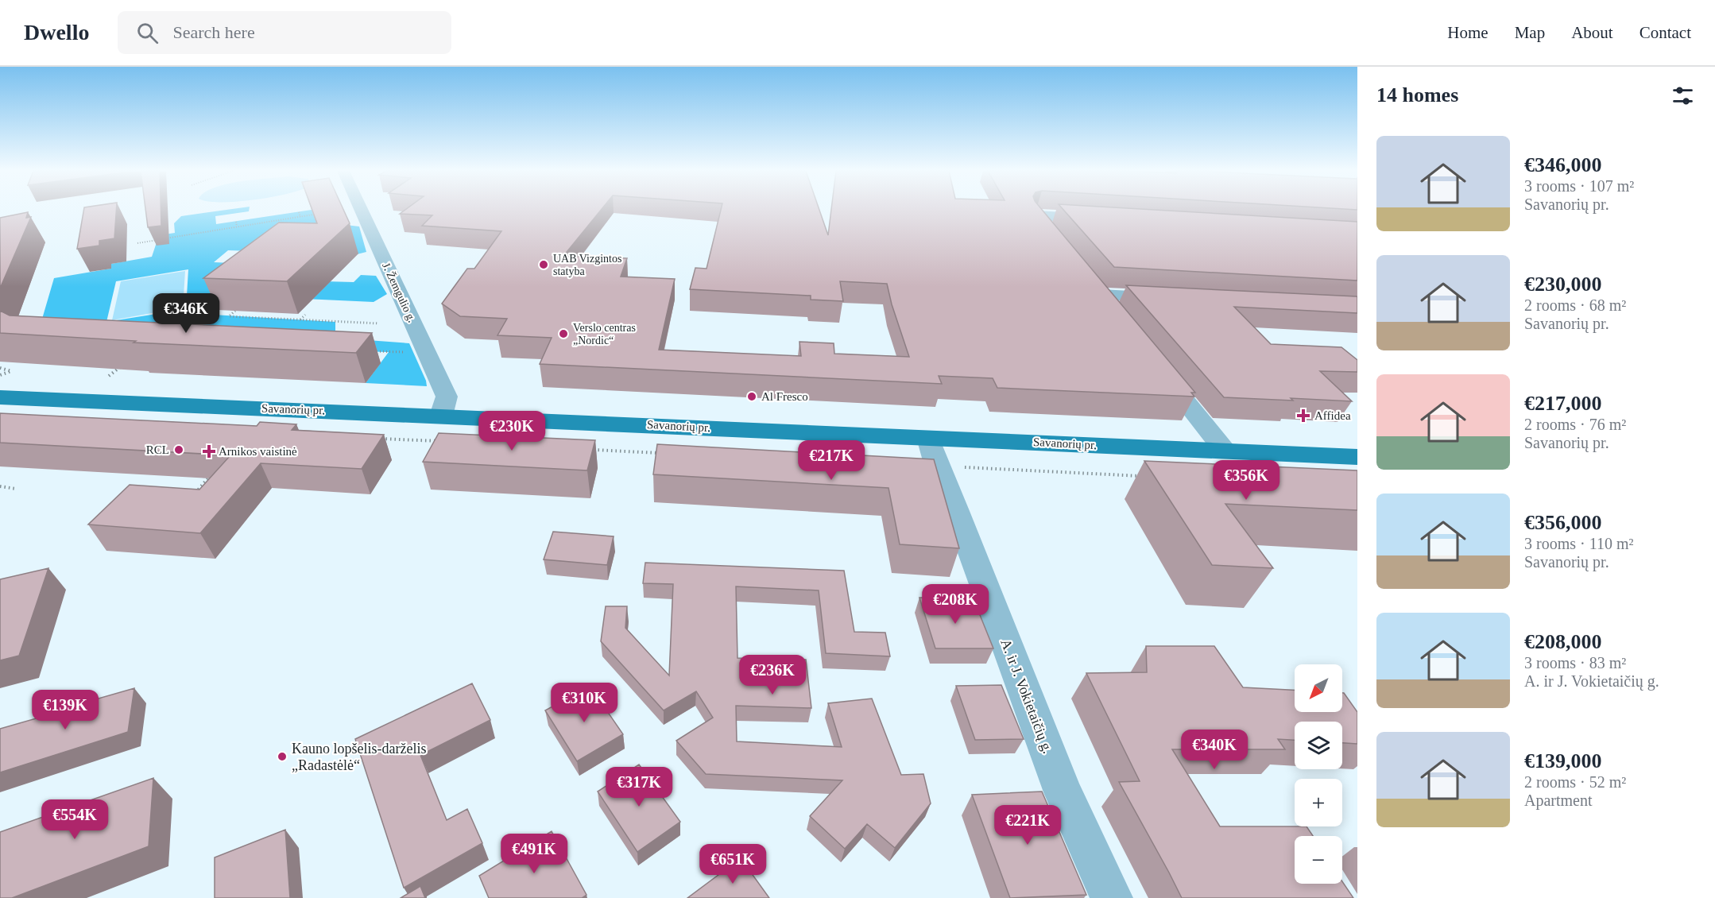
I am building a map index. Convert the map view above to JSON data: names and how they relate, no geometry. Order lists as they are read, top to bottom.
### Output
{
  "streets": {
    "main road": ["Savanorių pr."],
    "street": ["J. Žemgulio g.", "A. ir J. Vokietaičių g."]
  },
  "crossings": [
    ["J. Žemgulio g.", "Savanorių pr."],
    ["Savanorių pr.", "A. ir J. Vokietaičių g."]
  ],
  "places": {
    "other": [
      "UAB Vizgintos statyba",
      "Verslo centras „Nordic“",
      "Al Fresco",
      "RCL",
      "Kauno lopšelis-darželis „Radastėlė“"
    ],
    "health": ["Affidea", "Arnikos vaistinė"]
  },
  "north": "bottom left",
  "page": {
    "header": "Dwello",
    "search": "Search here",
    "nav": [
      "Home",
      "Map",
      "About",
      "Contact"
    ],
    "heading": "14 homes",
    "list": [
      {
        "name": "€346,000",
        "note": "3 rooms · 107 m² · Savanorių pr."
      },
      {
        "name": "€230,000",
        "note": "2 rooms · 68 m² · Savanorių pr."
      },
      {
        "name": "€217,000",
        "note": "2 rooms · 76 m² · Savanorių pr."
      },
      {
        "name": "€356,000",
        "note": "3 rooms · 110 m² · Savanorių pr."
      },
      {
        "name": "€208,000",
        "note": "3 rooms · 83 m² · A. ir J. Vokietaičių g."
      },
      {
        "name": "€139,000",
        "note": "2 rooms · 52 m² · Apartment"
      }
    ],
    "price": [
      "€346K",
      "€230K",
      "€217K",
      "€356K",
      "€208K",
      "€236K",
      "€310K",
      "€139K",
      "€340K",
      "€317K",
      "€554K",
      "€221K",
      "€491K",
      "€651K"
    ],
    "map_buttons": ["+", "−"]
  }
}
